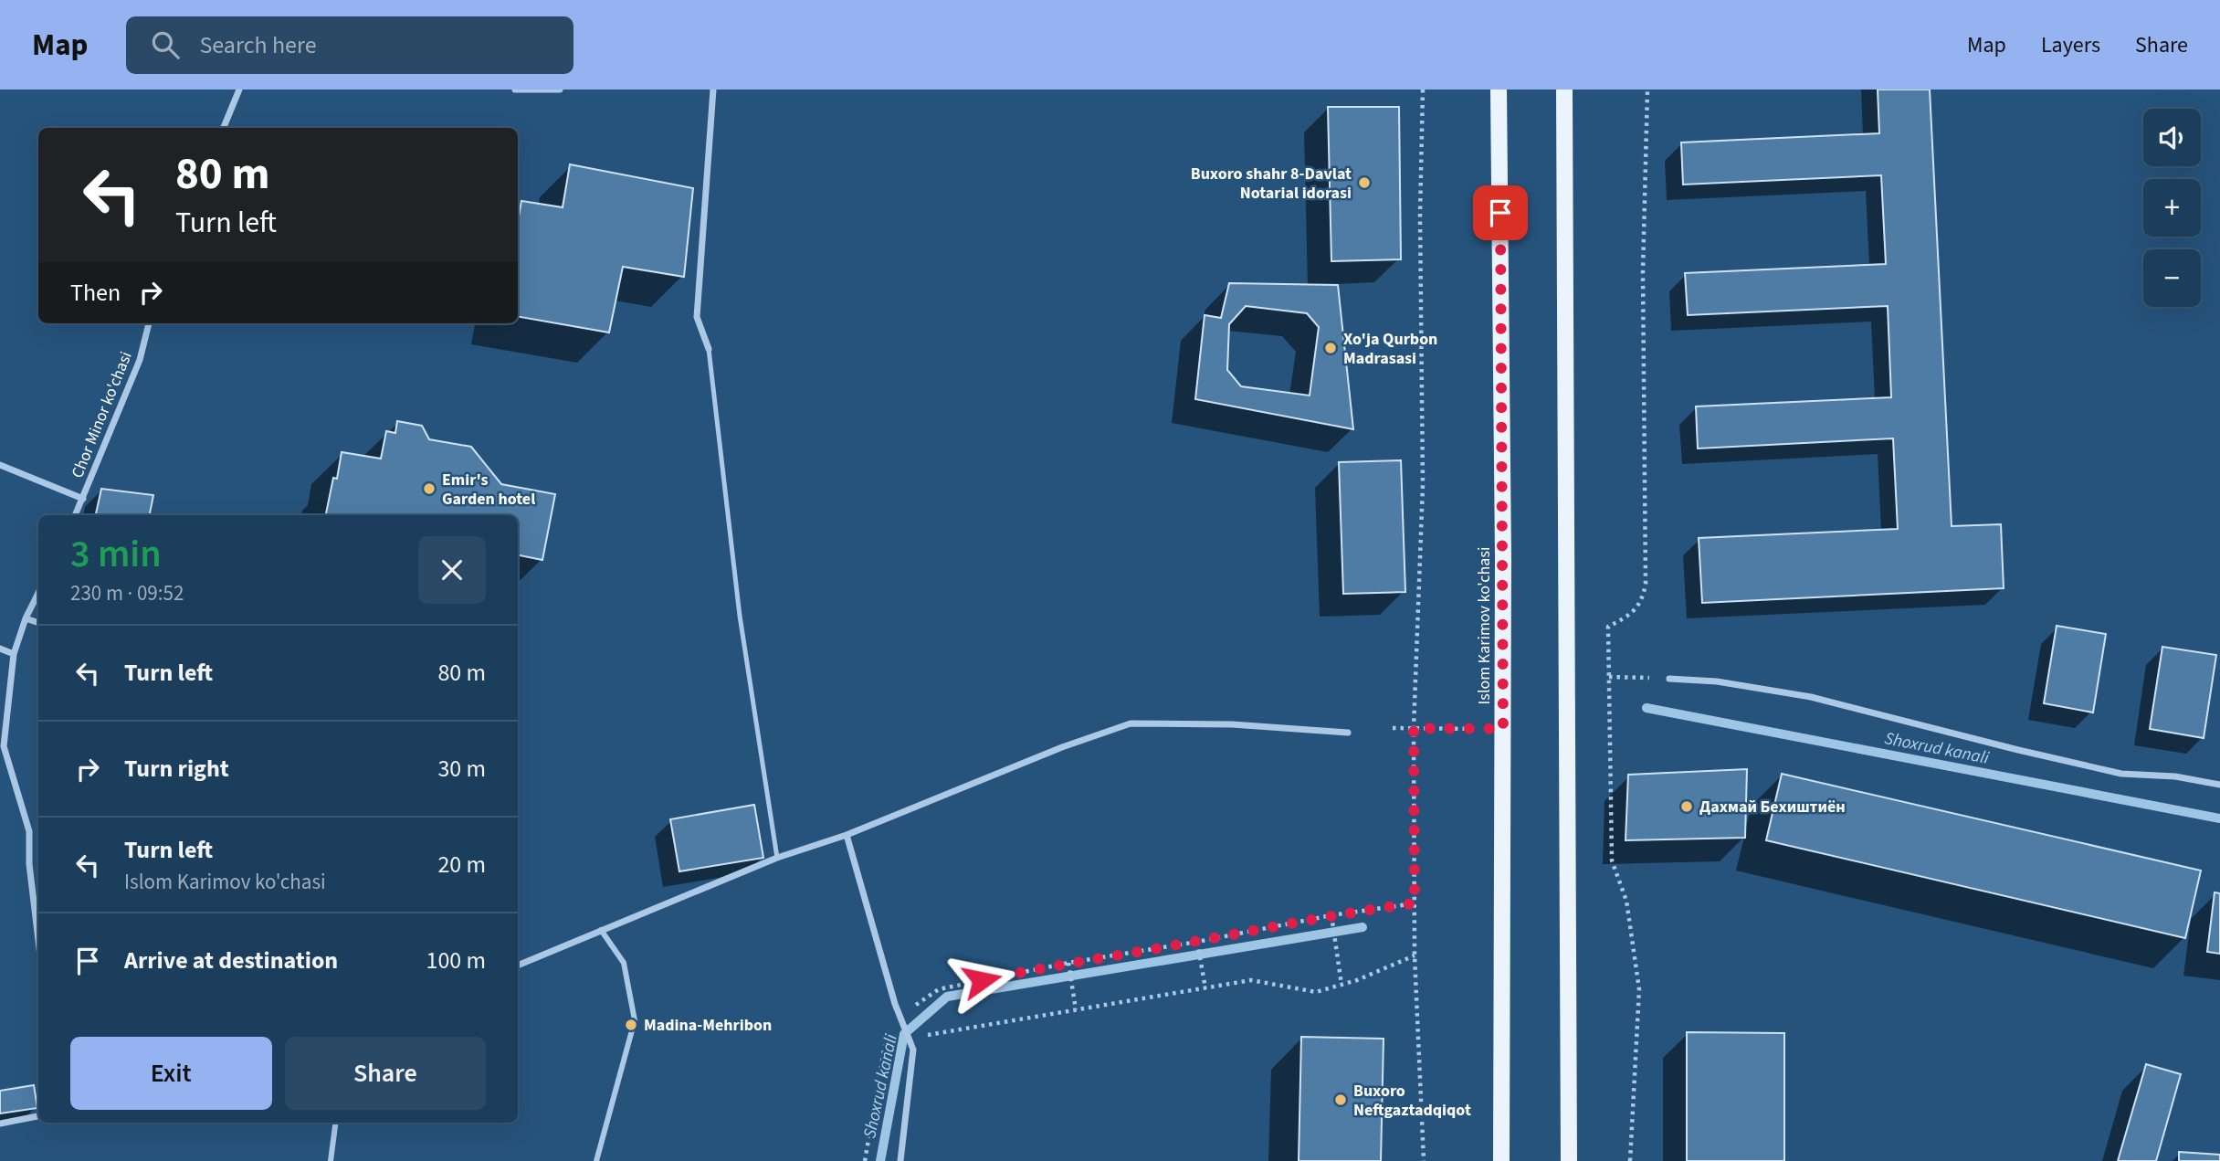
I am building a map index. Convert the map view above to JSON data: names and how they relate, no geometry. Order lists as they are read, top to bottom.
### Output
{
  "streets": {
    "main road": ["Islom Karimov ko'chasi"],
    "street": ["Chor Minor ko'chasi"]
  },
  "water": ["Shoxrud kanali"],
  "places": [
    "Buxoro shahr 8-Davlat Notarial idorasi",
    "Xo'ja Qurbon Madrasasi",
    "Emir's Garden hotel",
    "Дахмай Бехиштиён",
    "Madina-Mehribon",
    "Buxoro Neftgaztadqiqot"
  ],
  "page": {
    "header": "Map",
    "search": "Search here",
    "nav": ["Map", "Layers", "Share"],
    "map_buttons": ["+", "−"],
    "turn": ["80 m", "Turn left"],
    "then": "Then",
    "heading": ["3 min", "230 m · 09:52"],
    "list": [
      {
        "name": "Turn left",
        "value": "80 m"
      },
      {
        "name": "Turn right",
        "value": "30 m"
      },
      {
        "name": "Turn left",
        "note": "Islom Karimov ko'chasi",
        "value": "20 m"
      },
      {
        "name": "Arrive at destination",
        "value": "100 m"
      }
    ],
    "buttons": ["Exit", "Share"]
  }
}
